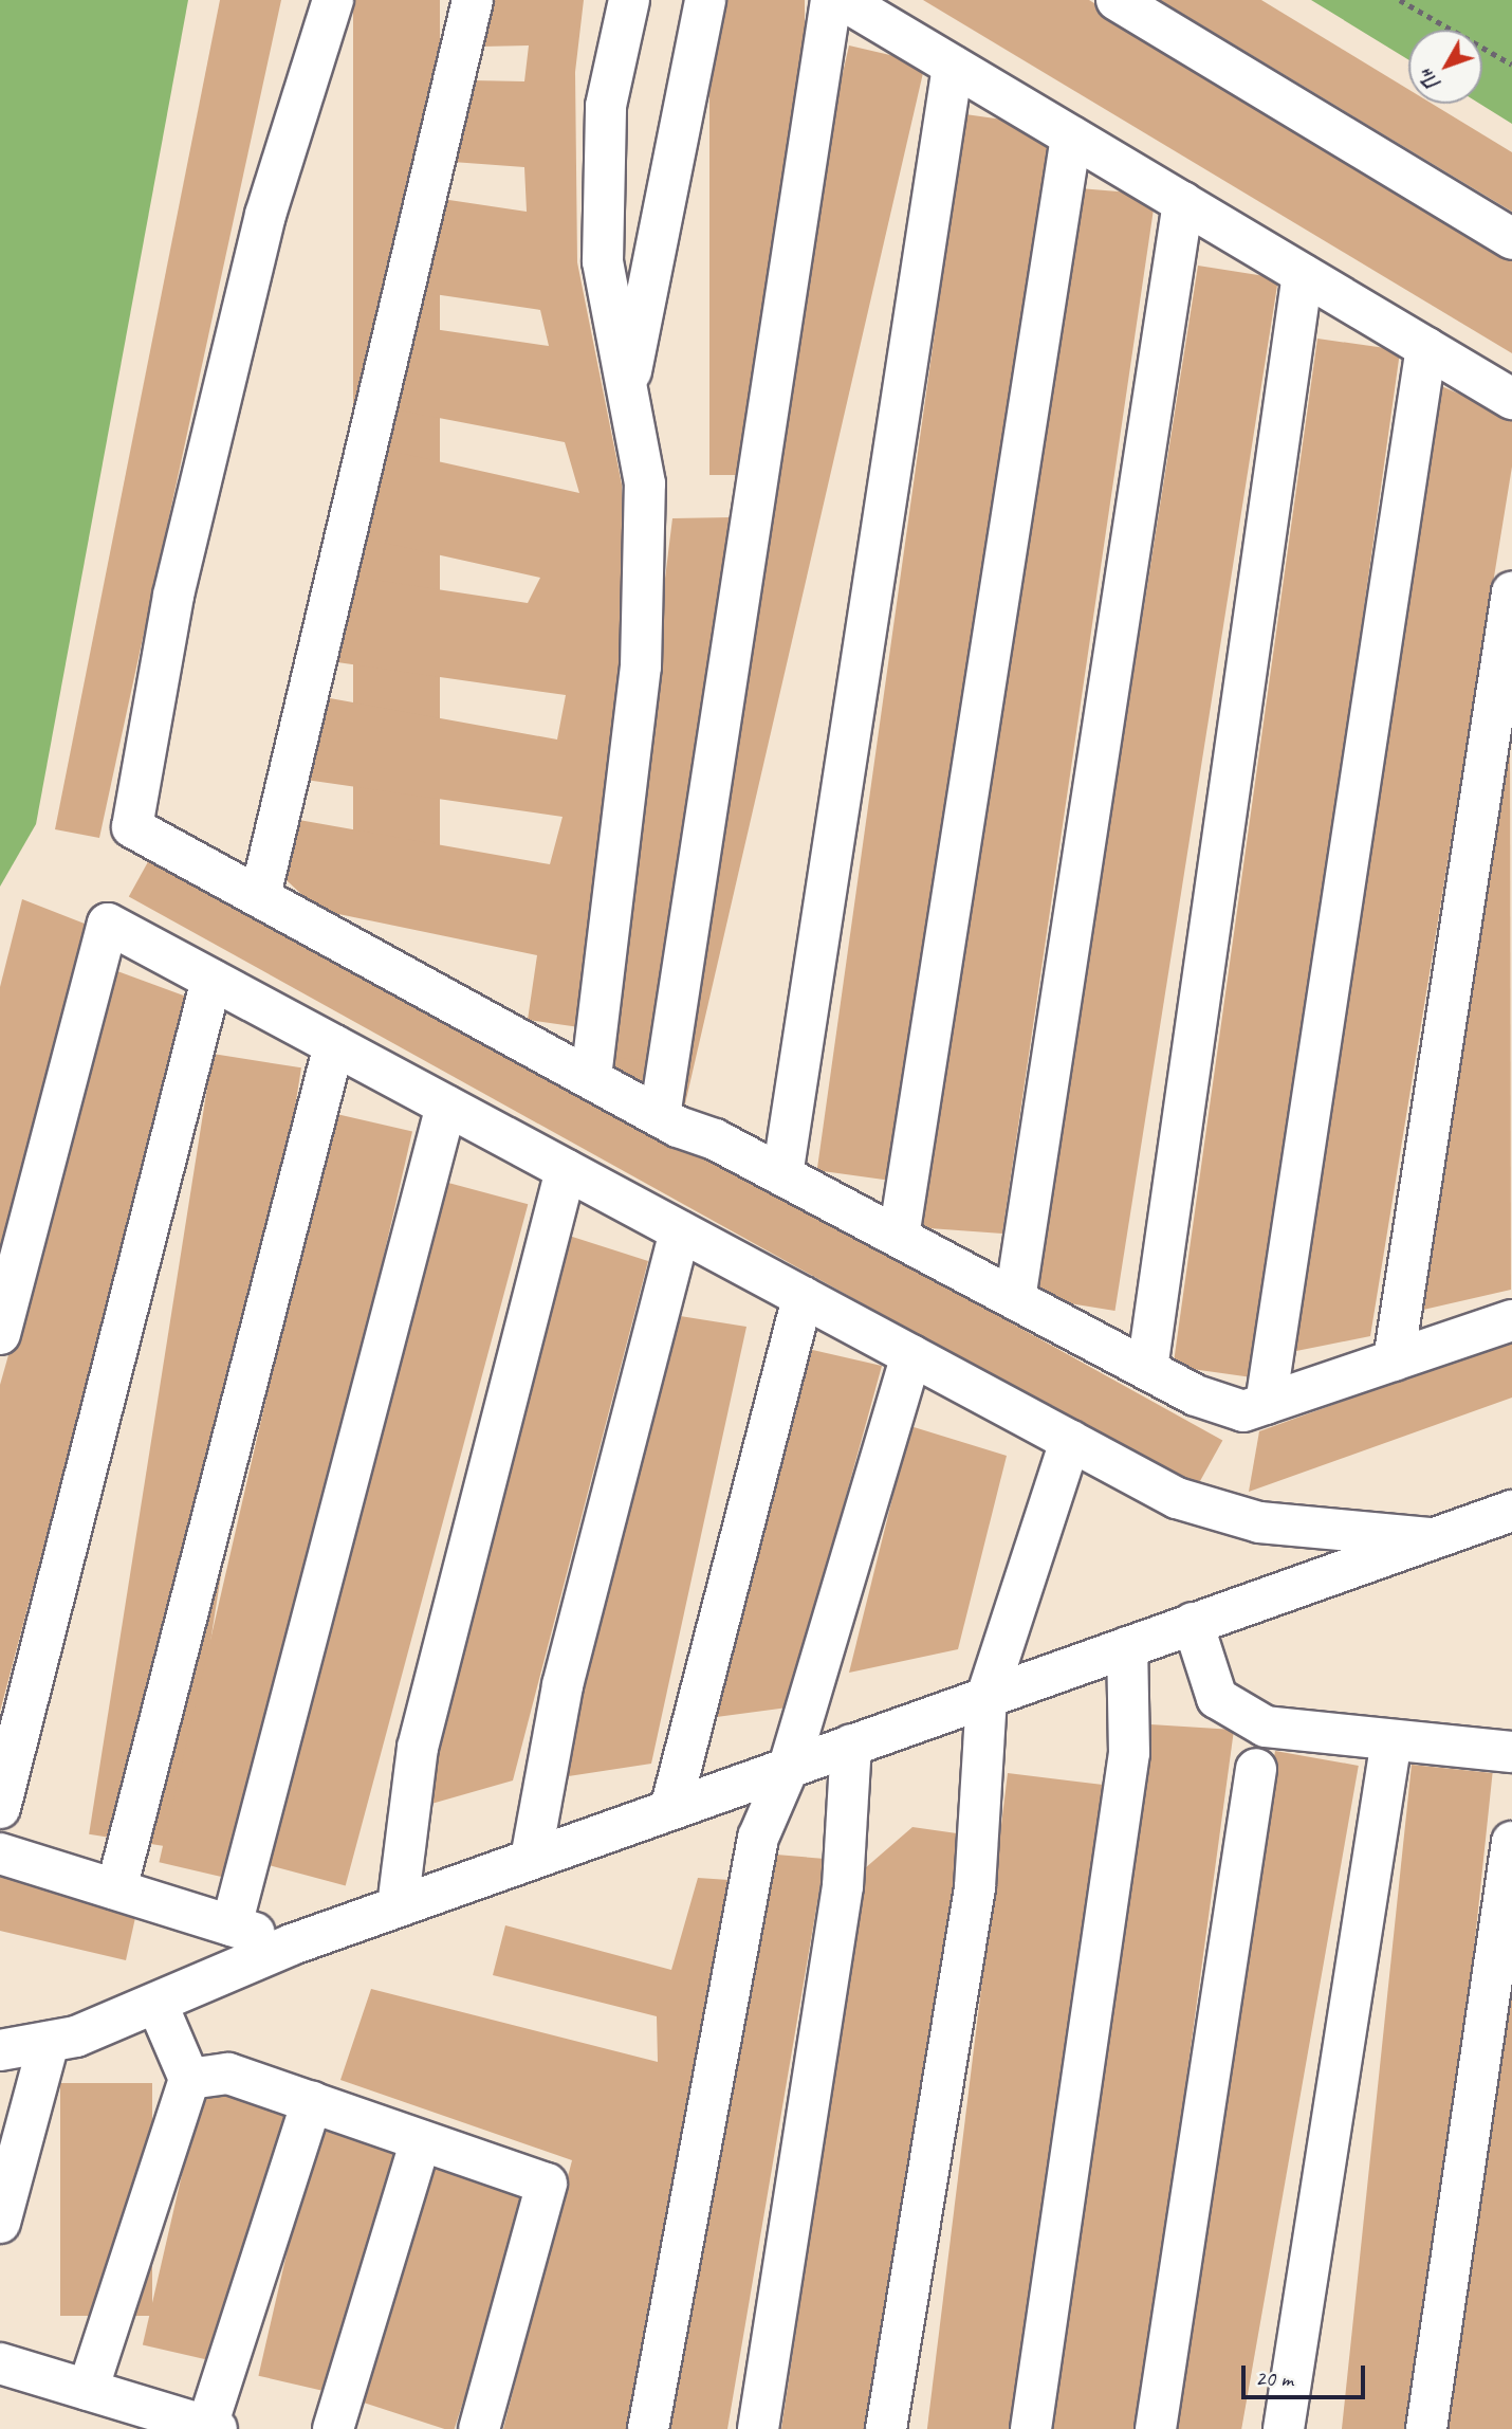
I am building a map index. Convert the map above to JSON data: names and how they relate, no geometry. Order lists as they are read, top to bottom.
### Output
{
  "scale_bar": "20 m",
  "north": "bottom left"
}
